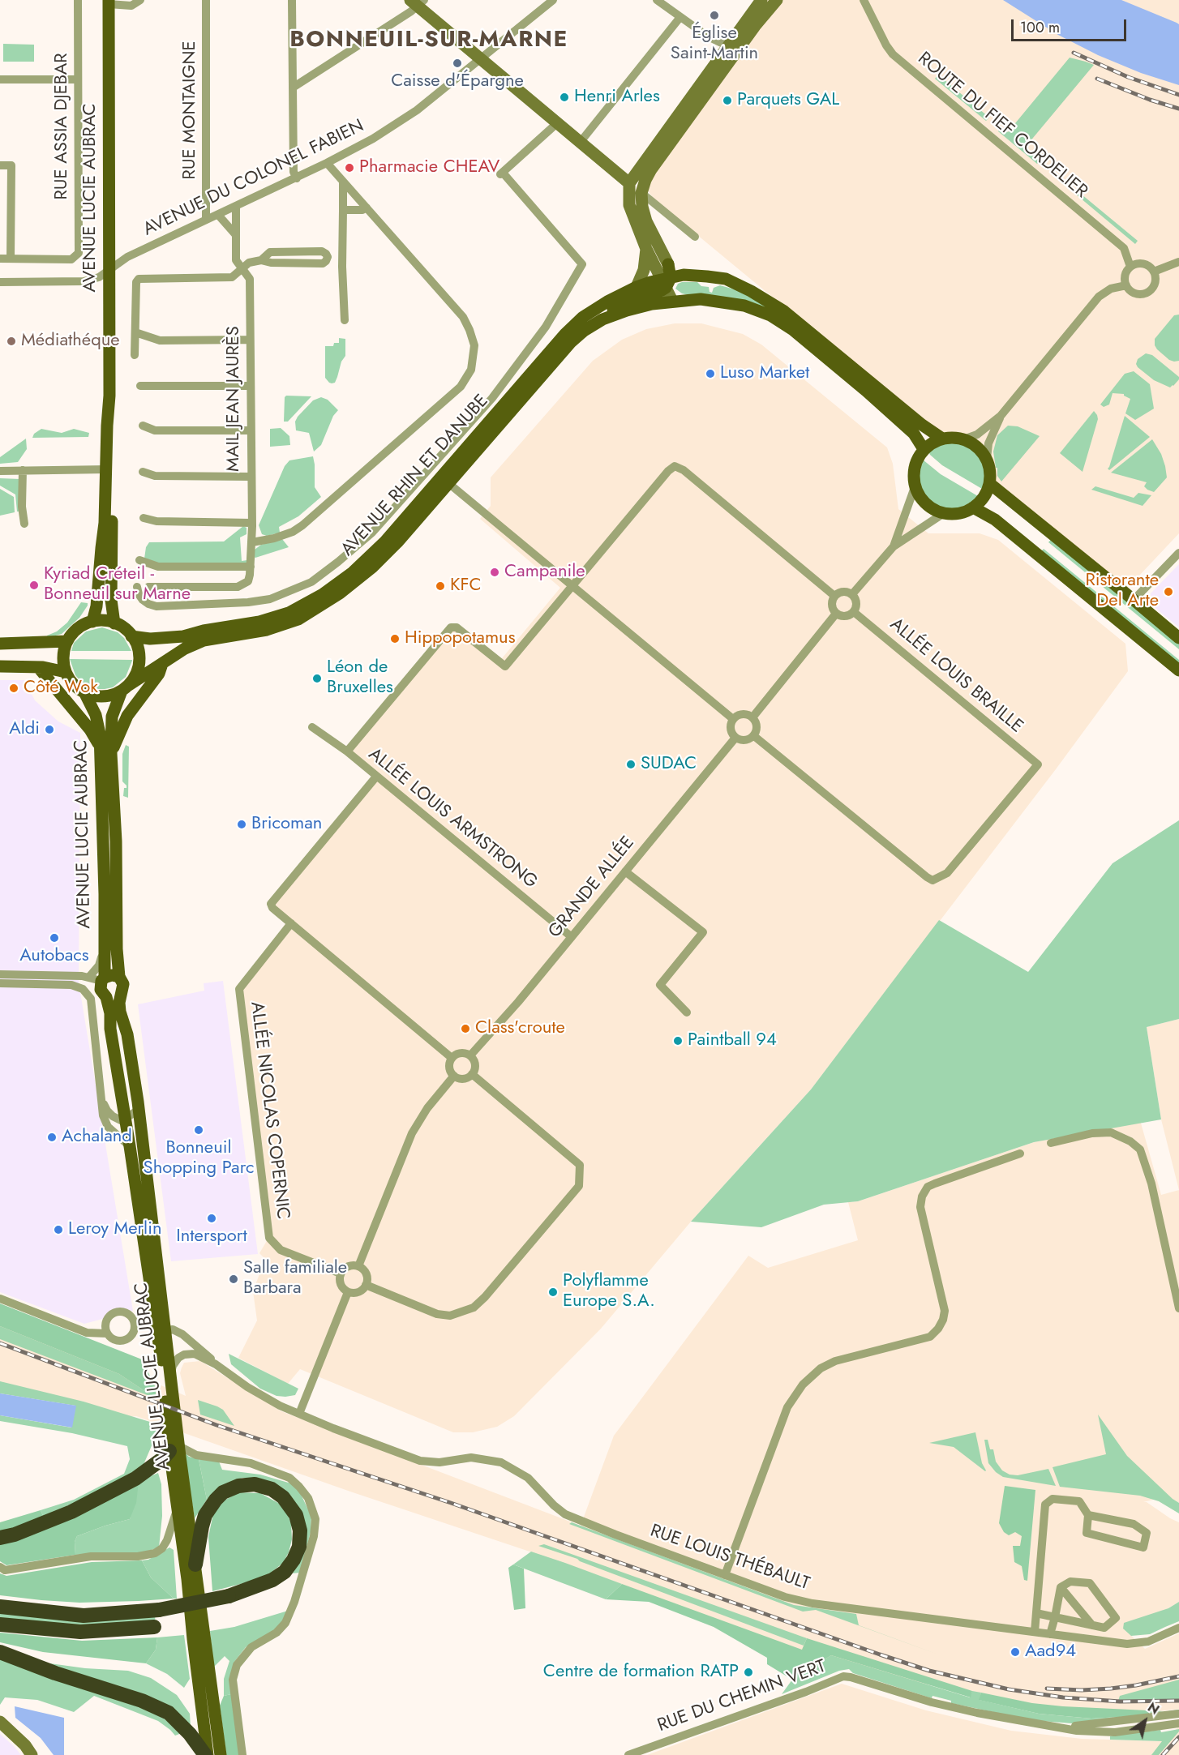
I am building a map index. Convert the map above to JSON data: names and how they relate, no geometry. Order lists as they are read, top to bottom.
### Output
{
  "streets": {
    "main road": ["AVENUE LUCIE AUBRAC", "AVENUE RHIN ET DANUBE"],
    "street": [
      "RUE MONTAIGNE",
      "ROUTE DU FIEF CORDELIER",
      "RUE ASSIA DJEBAR",
      "AVENUE DU COLONEL FABIEN",
      "MAIL JEAN JAURÈS",
      "ALLÉE LOUIS BRAILLE",
      "ALLÉE LOUIS ARMSTRONG",
      "GRANDE ALLÉE",
      "ALLÉE NICOLAS COPERNIC",
      "RUE LOUIS THÉBAULT",
      "RUE DU CHEMIN VERT"
    ]
  },
  "crossings": [
    ["RUE MONTAIGNE", "AVENUE DU COLONEL FABIEN"],
    ["AVENUE DU COLONEL FABIEN", "AVENUE LUCIE AUBRAC"],
    ["AVENUE DU COLONEL FABIEN", "MAIL JEAN JAURÈS"],
    ["AVENUE LUCIE AUBRAC", "AVENUE RHIN ET DANUBE"],
    ["ALLÉE LOUIS BRAILLE", "GRANDE ALLÉE"],
    ["ALLÉE LOUIS ARMSTRONG", "GRANDE ALLÉE"]
  ],
  "districts": ["BONNEUIL-SUR-MARNE"],
  "places": [
    "Église Saint-Martin",
    "Caisse d'Épargne",
    "Henri Arles",
    "Parquets GAL",
    "Pharmacie CHEAV",
    "Médiathéque",
    "Luso Market",
    "Campanile",
    "Kyriad Créteil - Bonneuil sur Marne",
    "KFC",
    "Ristorante Del Arte",
    "Hippopotamus",
    "Léon de Bruxelles",
    "Côté Wok",
    "Aldi",
    "SUDAC",
    "Bricoman",
    "Autobacs",
    "Class'croute",
    "Paintball 94",
    "Bonneuil Shopping Parc",
    "Achaland",
    "Intersport",
    "Leroy Merlin",
    "Salle familiale Barbara",
    "Polyflamme Europe S.A.",
    "Aad94",
    "Centre de formation RATP"
  ],
  "scale_bar": "100 m",
  "north": "top right"
}
